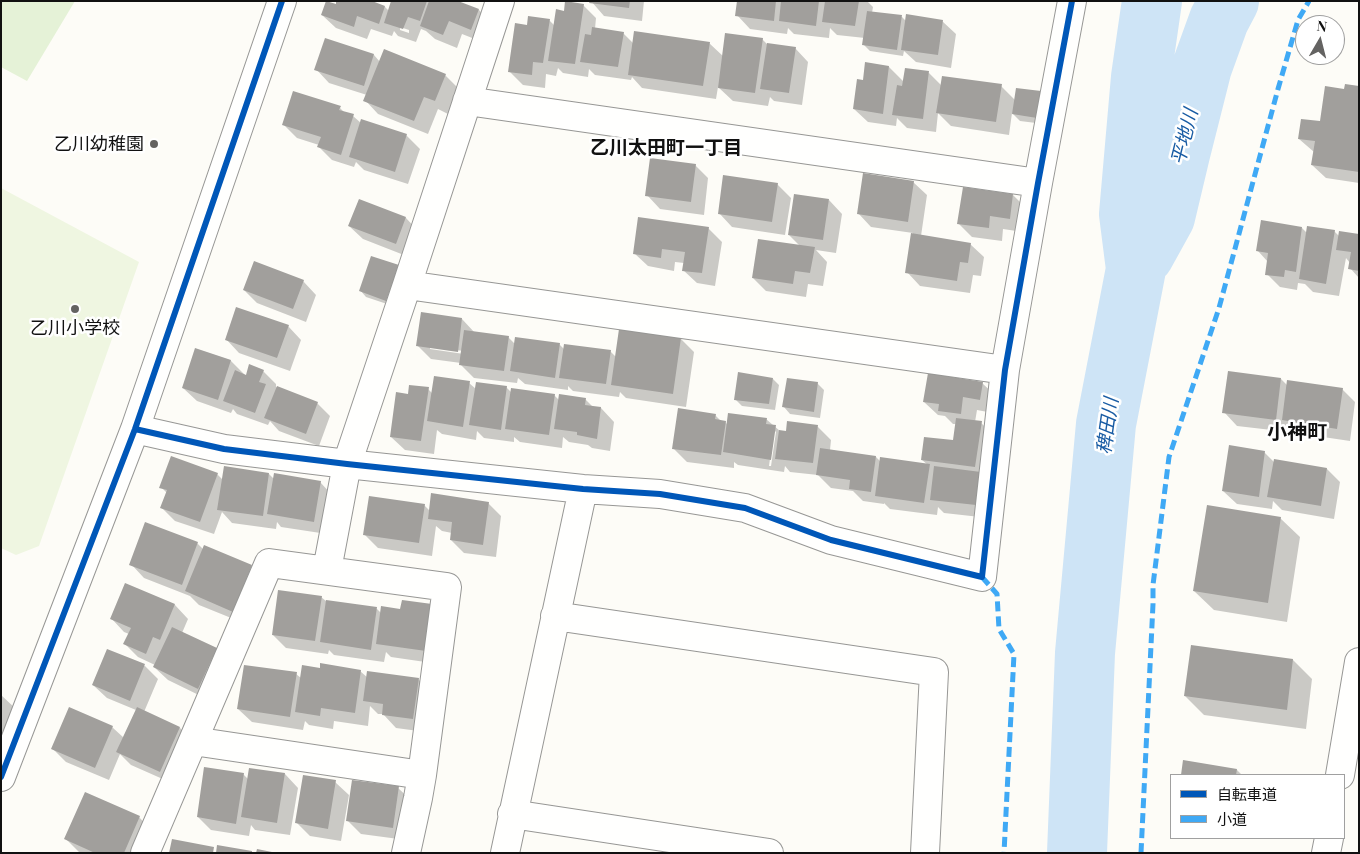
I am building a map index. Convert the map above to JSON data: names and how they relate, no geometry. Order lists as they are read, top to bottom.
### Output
{
  "districts": ["乙川太田町一丁目", "小神町"],
  "water": ["平地川", "稗田川"],
  "places": ["乙川幼稚園", "乙川小学校"],
  "legend": ["自転車道", "小道"],
  "north": "top"
}
